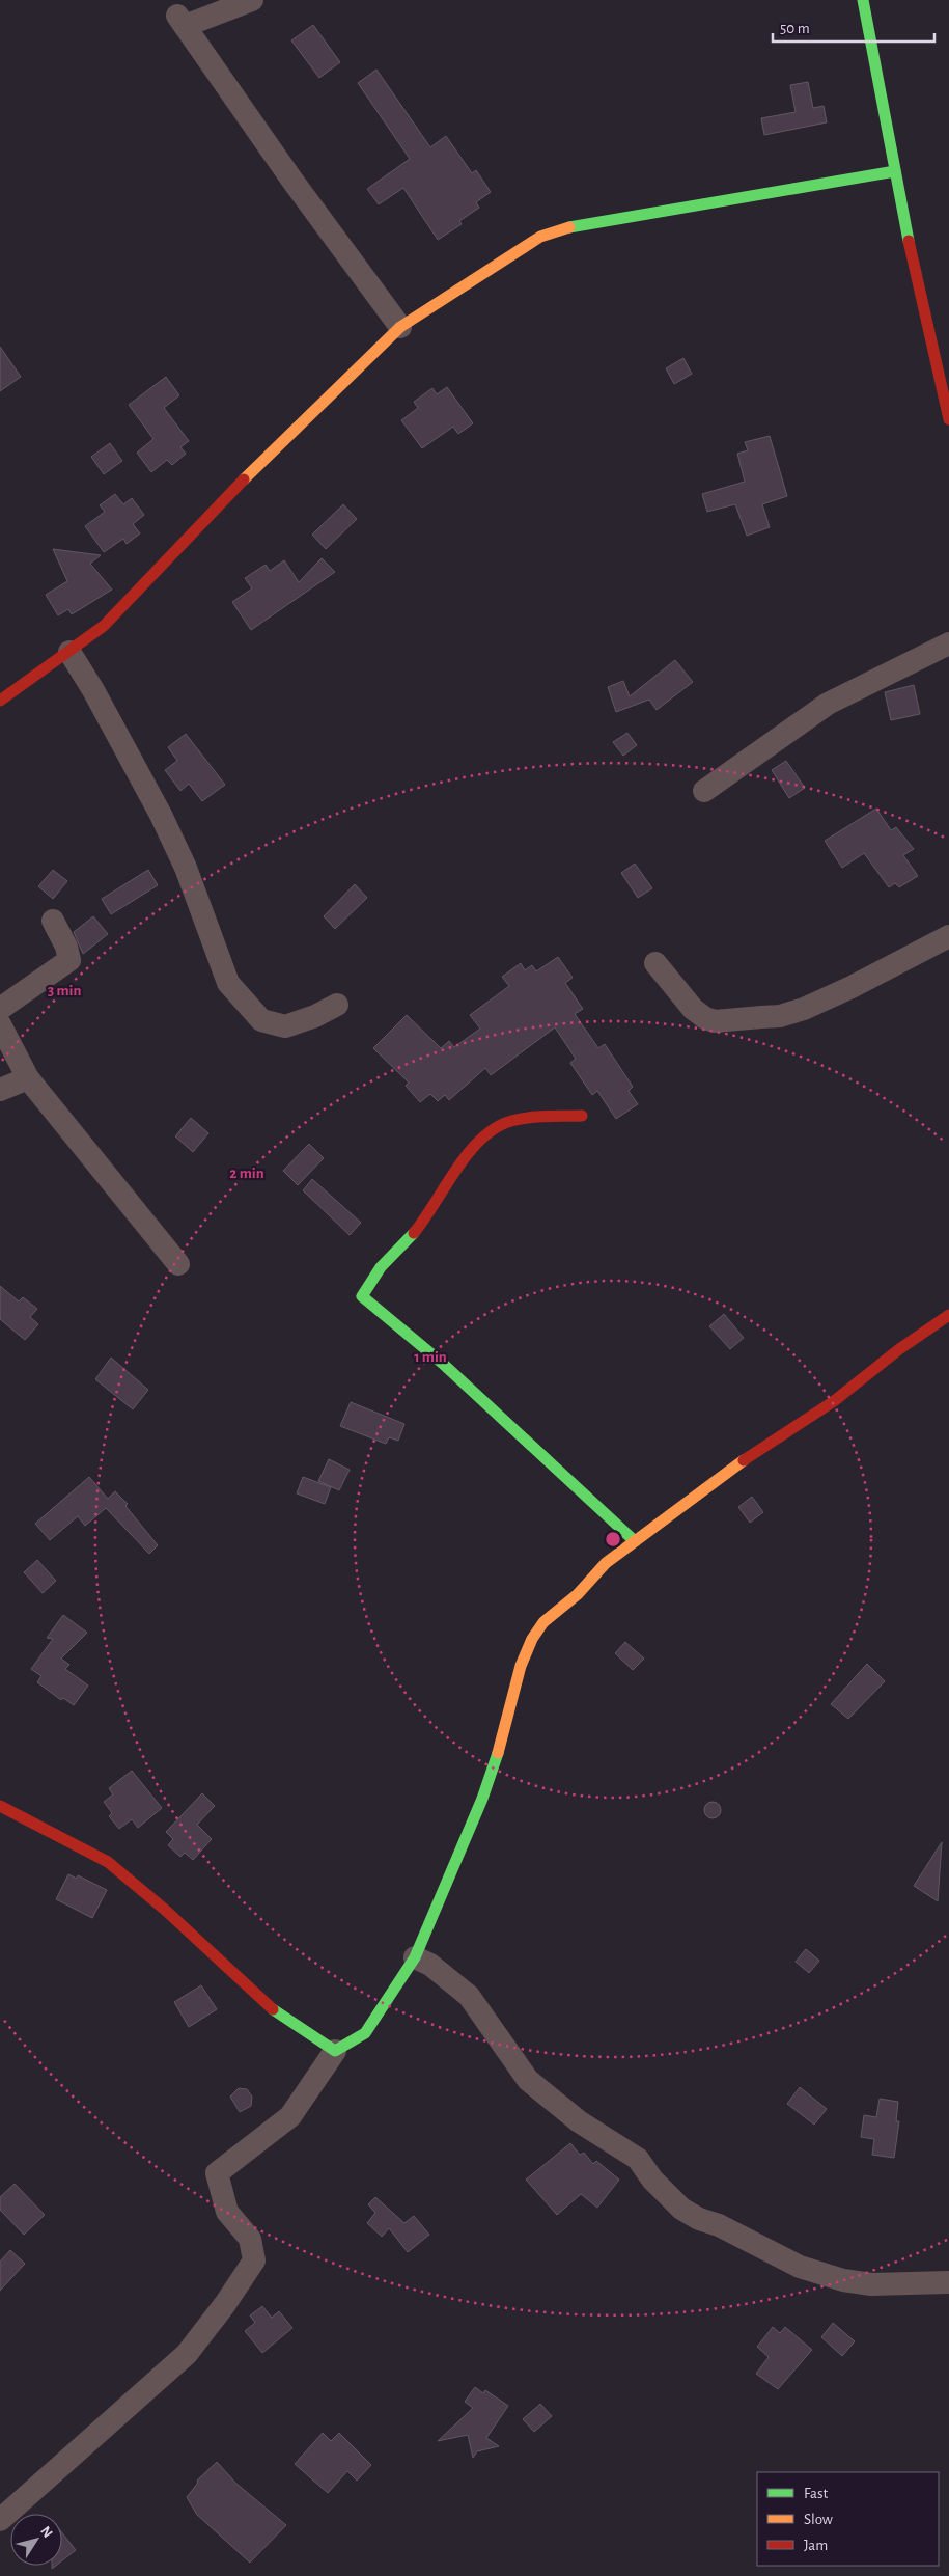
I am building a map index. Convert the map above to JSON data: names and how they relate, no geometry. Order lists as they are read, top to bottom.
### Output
{
  "legend": ["Fast", "Slow", "Jam"],
  "scale_bar": "50 m",
  "north": "top right",
  "rings": ["3 min", "2 min", "1 min"]
}
